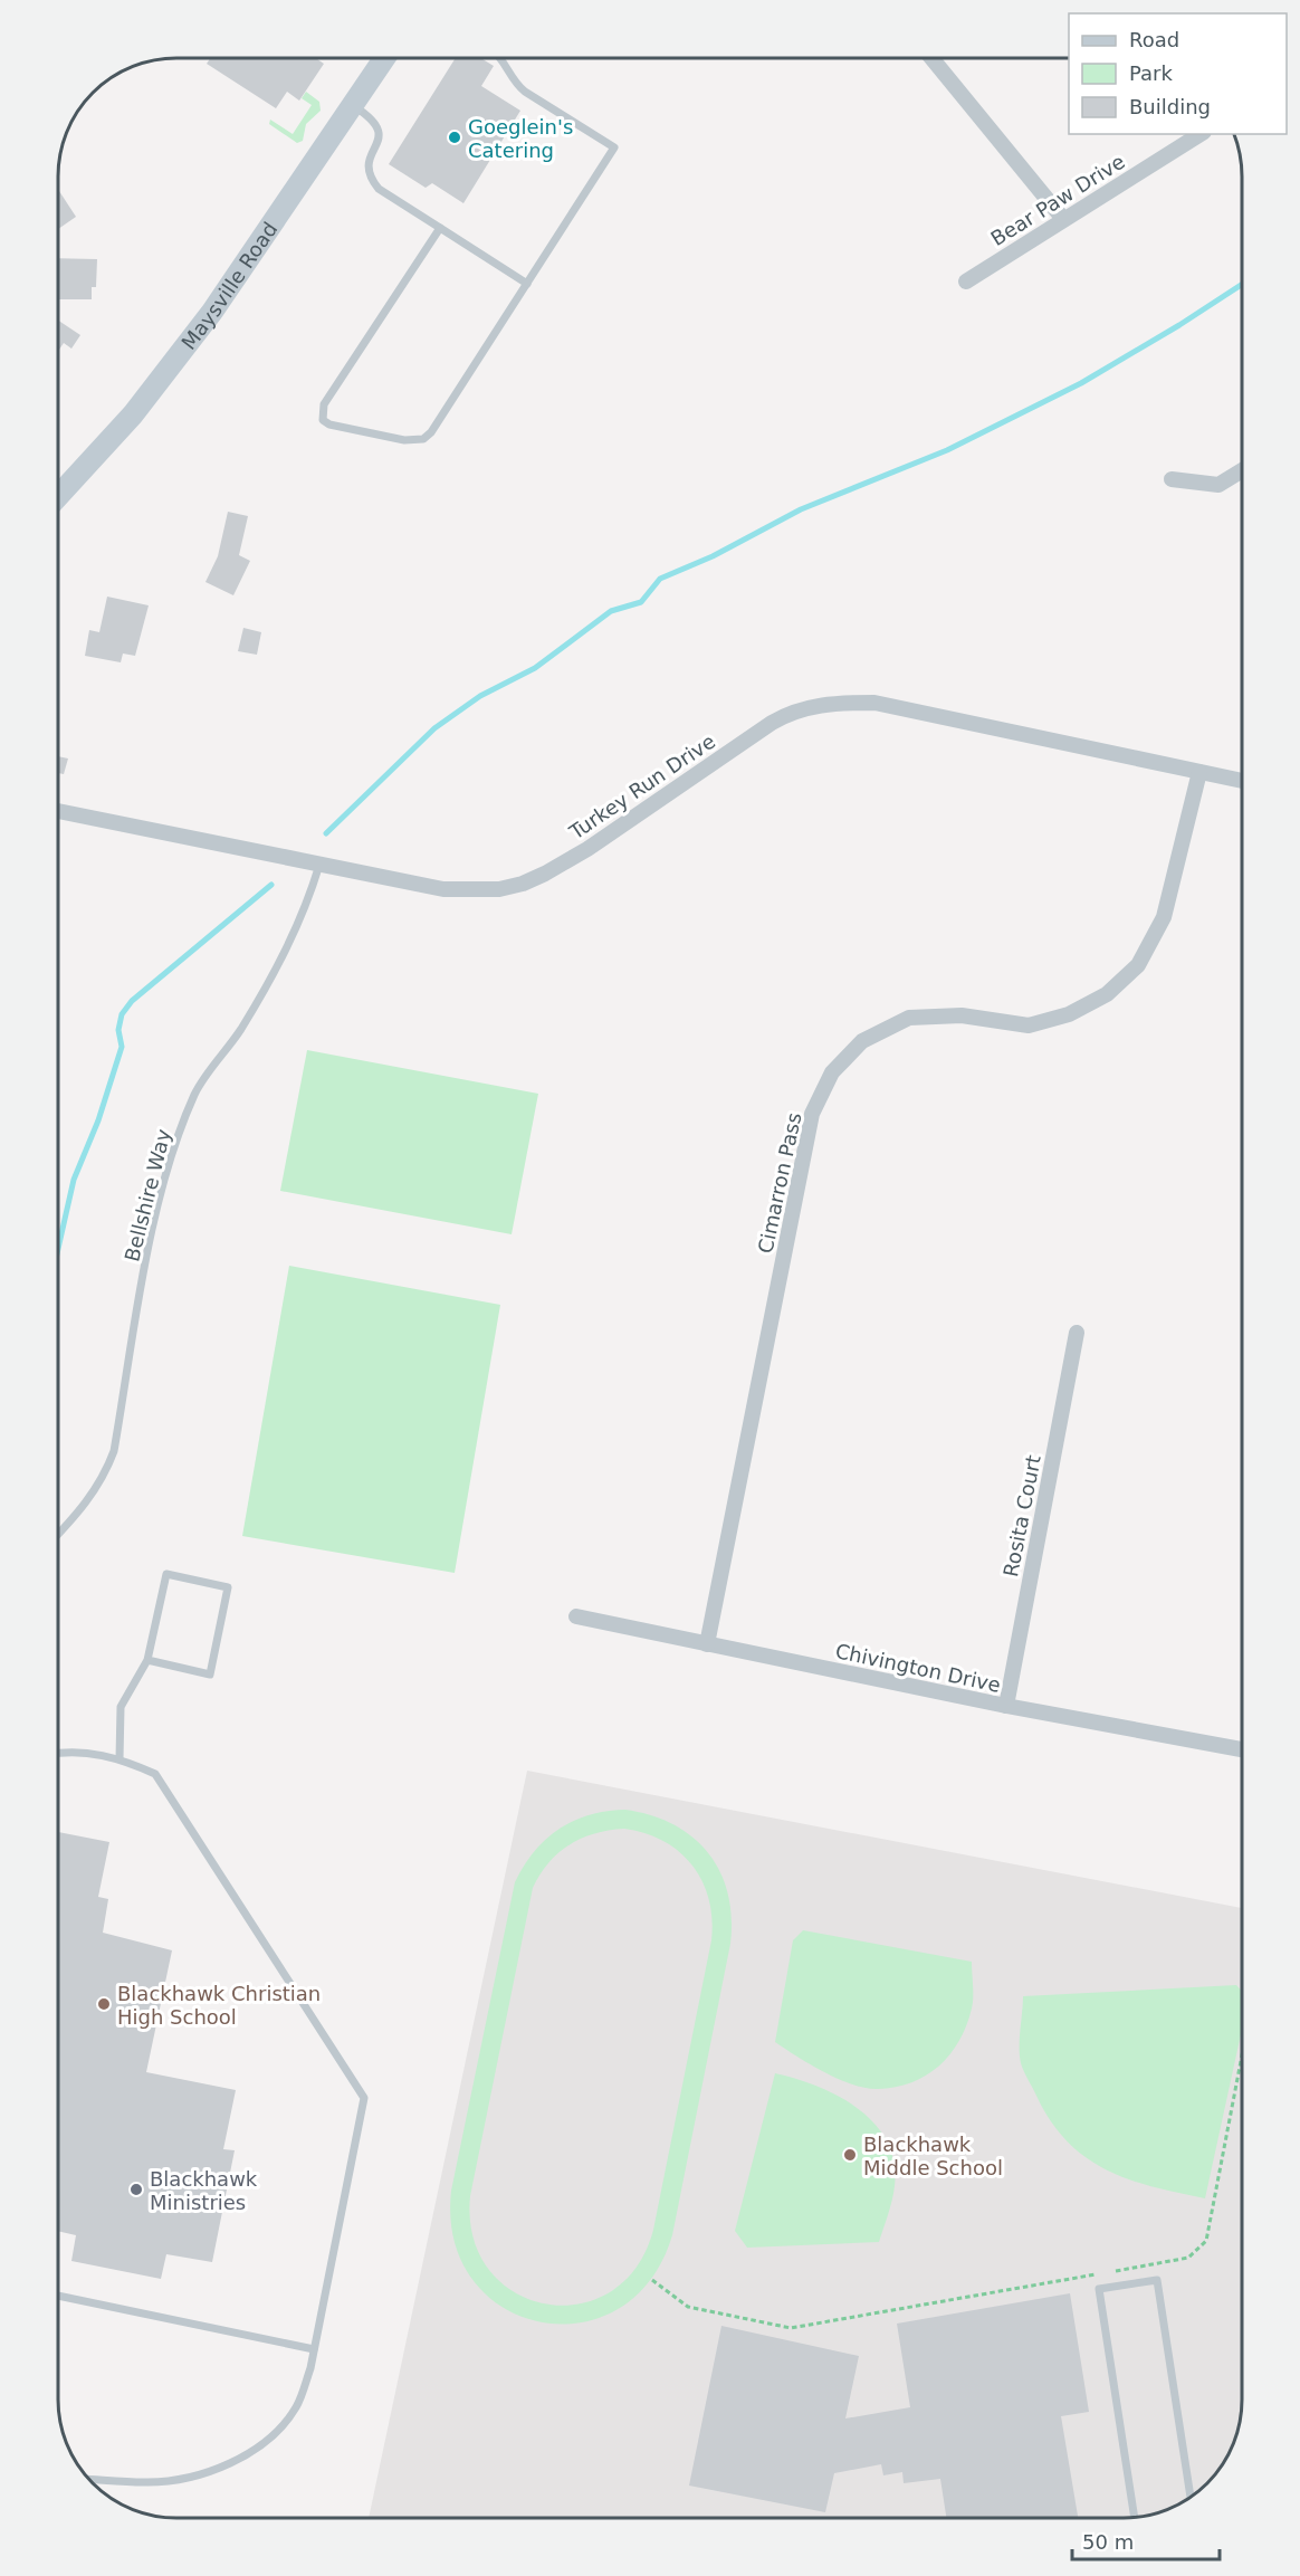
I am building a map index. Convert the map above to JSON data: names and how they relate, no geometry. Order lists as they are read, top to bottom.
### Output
{
  "streets": {
    "main road": ["Maysville Road"],
    "street": [
      "Bear Paw Drive",
      "Turkey Run Drive",
      "Cimarron Pass",
      "Rosita Court",
      "Chivington Drive"
    ],
    "lane": ["Bellshire Way"]
  },
  "crossings": [
    ["Turkey Run Drive", "Cimarron Pass"],
    ["Turkey Run Drive", "Bellshire Way"],
    ["Cimarron Pass", "Chivington Drive"],
    ["Rosita Court", "Chivington Drive"]
  ],
  "places": [
    "Goeglein's Catering",
    "Blackhawk Christian High School",
    "Blackhawk Middle School",
    "Blackhawk Ministries"
  ],
  "legend": ["Road", "Park", "Building"],
  "scale_bar": "50 m"
}
